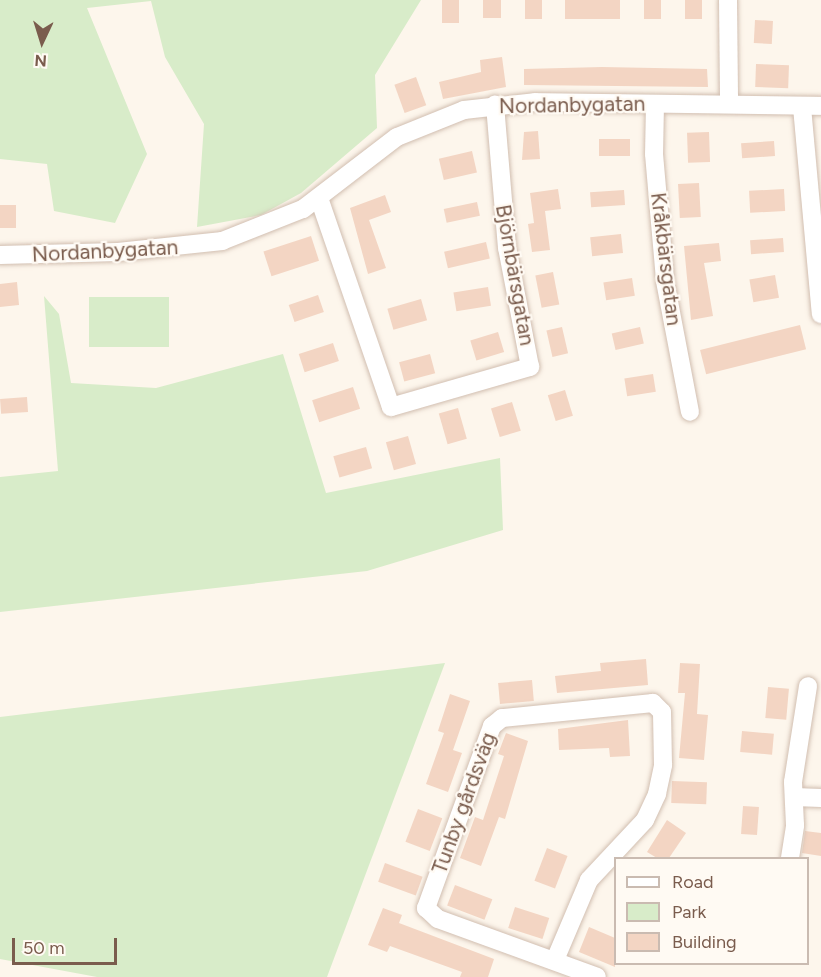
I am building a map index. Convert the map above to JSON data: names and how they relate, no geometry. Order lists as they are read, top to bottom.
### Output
{
  "streets": {
    "street": [
      "Nordanbygatan",
      "Kråkbärsgatan",
      "Björnbärsgatan",
      "Tunby gårdsväg"
    ]
  },
  "crossings": [
    ["Nordanbygatan", "Kråkbärsgatan"],
    ["Nordanbygatan", "Björnbärsgatan"]
  ],
  "legend": ["Road", "Park", "Building"],
  "scale_bar": "50 m",
  "north": "bottom"
}
